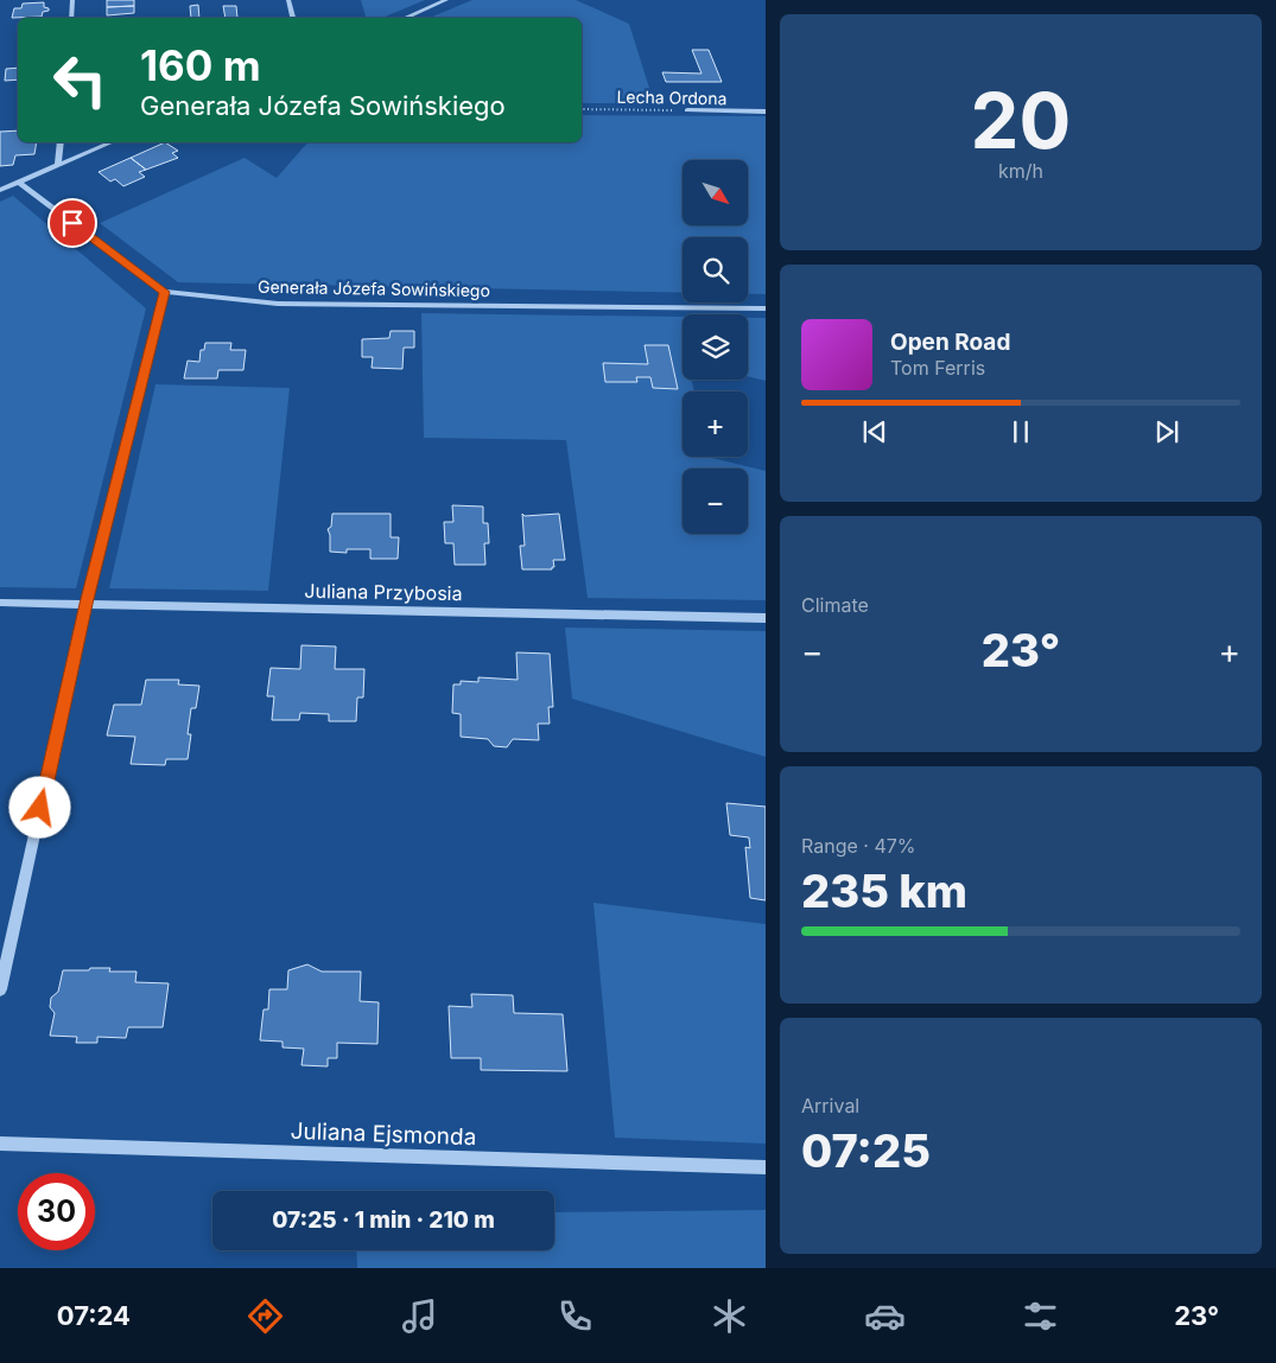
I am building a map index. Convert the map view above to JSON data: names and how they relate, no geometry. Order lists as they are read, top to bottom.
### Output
{
  "streets": {
    "street": [
      "Lecha Ordona",
      "Generała Józefa Sowińskiego",
      "Juliana Przybosia",
      "Juliana Ejsmonda"
    ]
  },
  "north": "bottom right",
  "page": {
    "tile": [
      ["20", "km/h"],
      "Climate",
      ["Range · 47%", "235 km"],
      ["Arrival", "07:25"]
    ],
    "turn": ["160 m", "Generała Józefa Sowińskiego"],
    "map_buttons": ["+", "−"],
    "song": ["Open Road", "Tom Ferris"],
    "heat": ["−", "23°", "+"],
    "limit": "30",
    "trip": "07:25 · 1 min · 210 m",
    "tabs": ["07:24", "23°"]
  }
}
